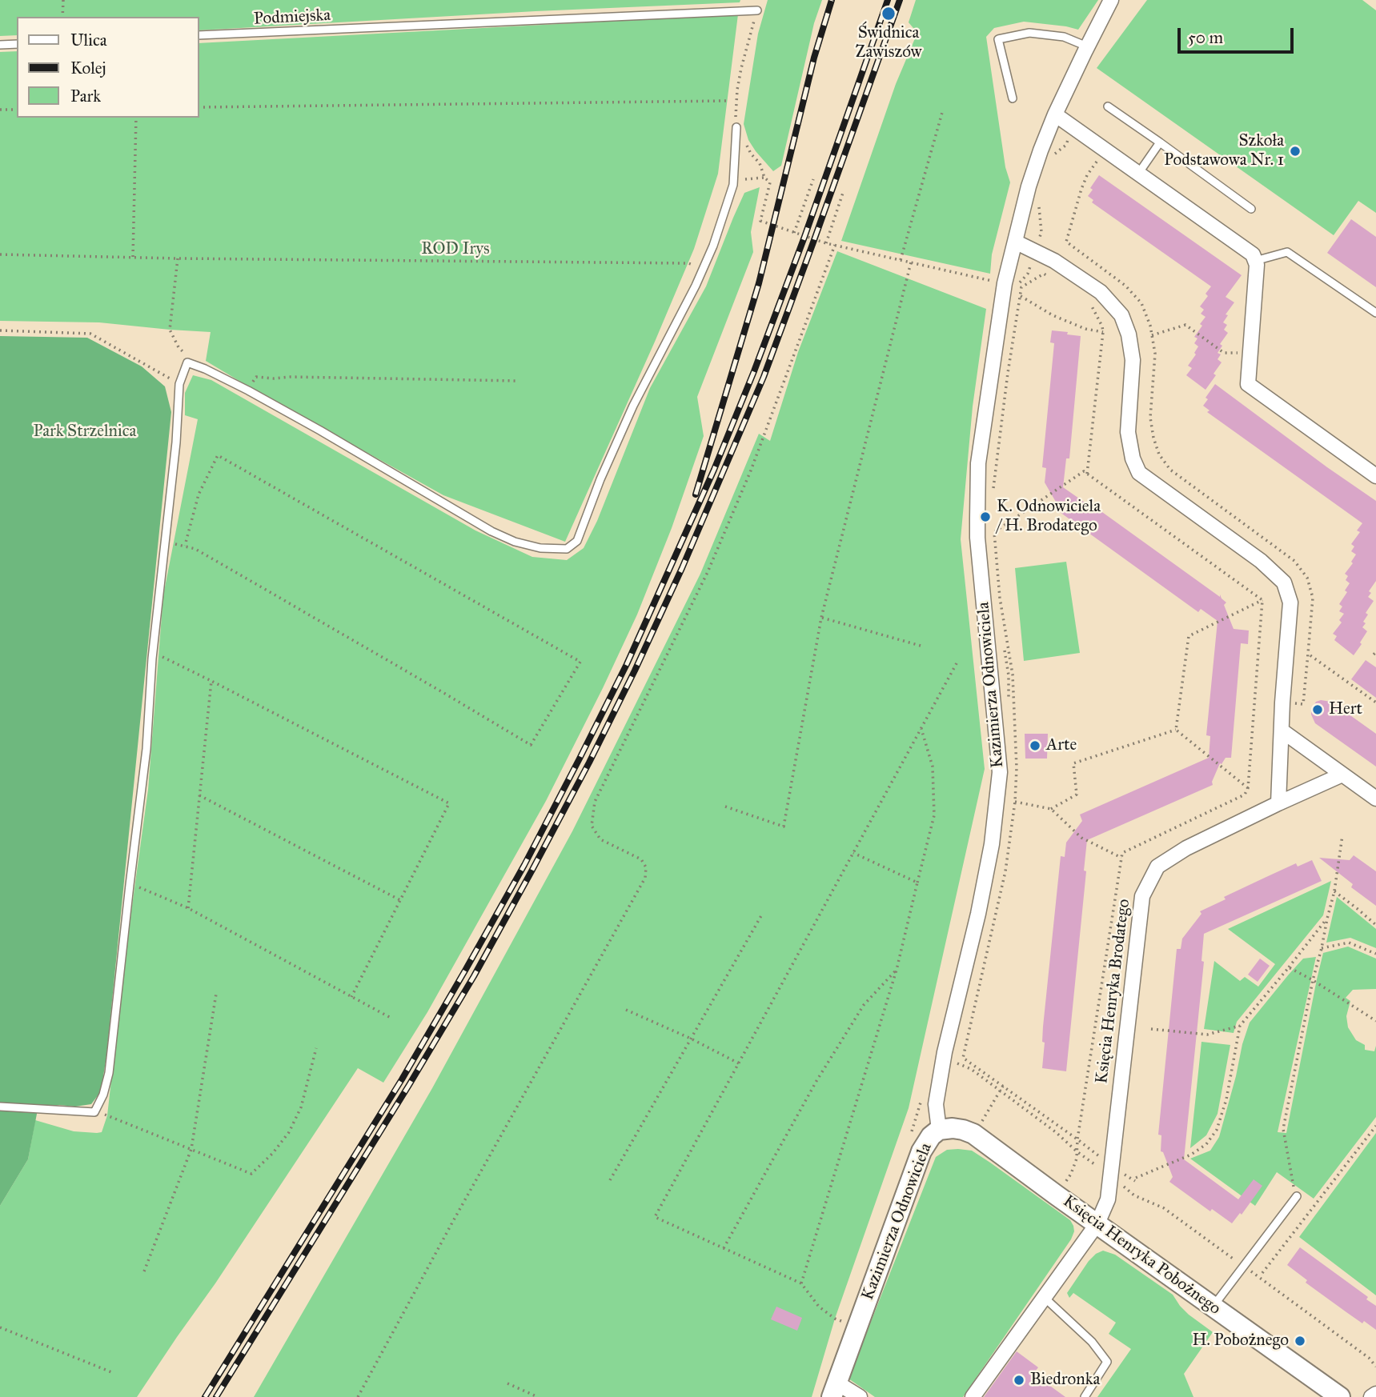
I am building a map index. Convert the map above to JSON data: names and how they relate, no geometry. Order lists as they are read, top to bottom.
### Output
{
  "streets": {
    "street": ["Kazimierza Odnowiciela", "Księcia Henryka Brodatego", "Księcia Henryka Pobożnego"],
    "lane": ["Podmiejska"]
  },
  "crossings": [
    ["Kazimierza Odnowiciela", "Księcia Henryka Pobożnego"],
    ["Księcia Henryka Brodatego", "Księcia Henryka Pobożnego"]
  ],
  "parks": ["ROD Irys", "Park Strzelnica"],
  "places": [
    "Świdnica Zawiszów",
    "Szkoła Podstawowa Nr. 1",
    "K. Odnowiciela / H. Brodatego",
    "Hert",
    "Arte",
    "H. Pobożnego",
    "Biedronka"
  ],
  "legend": ["Ulica", "Kolej", "Park"],
  "scale_bar": "50 m"
}
